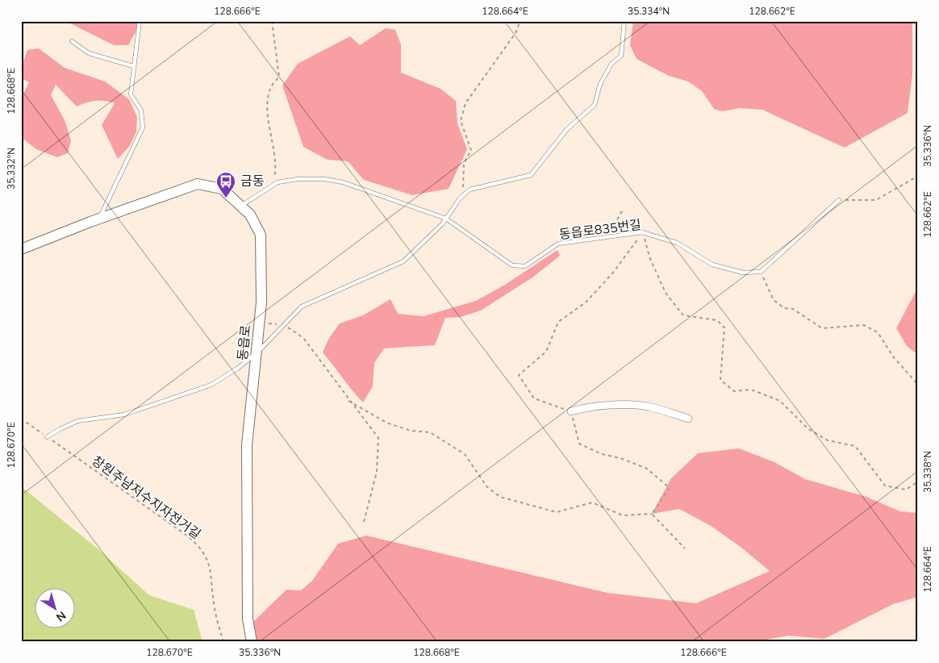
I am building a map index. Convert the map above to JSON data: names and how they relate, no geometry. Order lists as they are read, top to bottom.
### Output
{
  "streets": {
    "street": ["동읍로"],
    "lane": ["동읍로835번길"],
    "path": ["창원주남저수지자전거길"]
  },
  "crossings": [
    ["동읍로835번길", "동읍로"]
  ],
  "places": {
    "bus stop": ["금동"]
  },
  "north": "bottom right",
  "coordinates": [
    "128.666°E",
    "128.664°E",
    "35.334°N",
    "128.662°E",
    "128.668°E",
    "35.336°N",
    "35.332°N",
    "128.670°E",
    "35.338°N"
  ]
}
